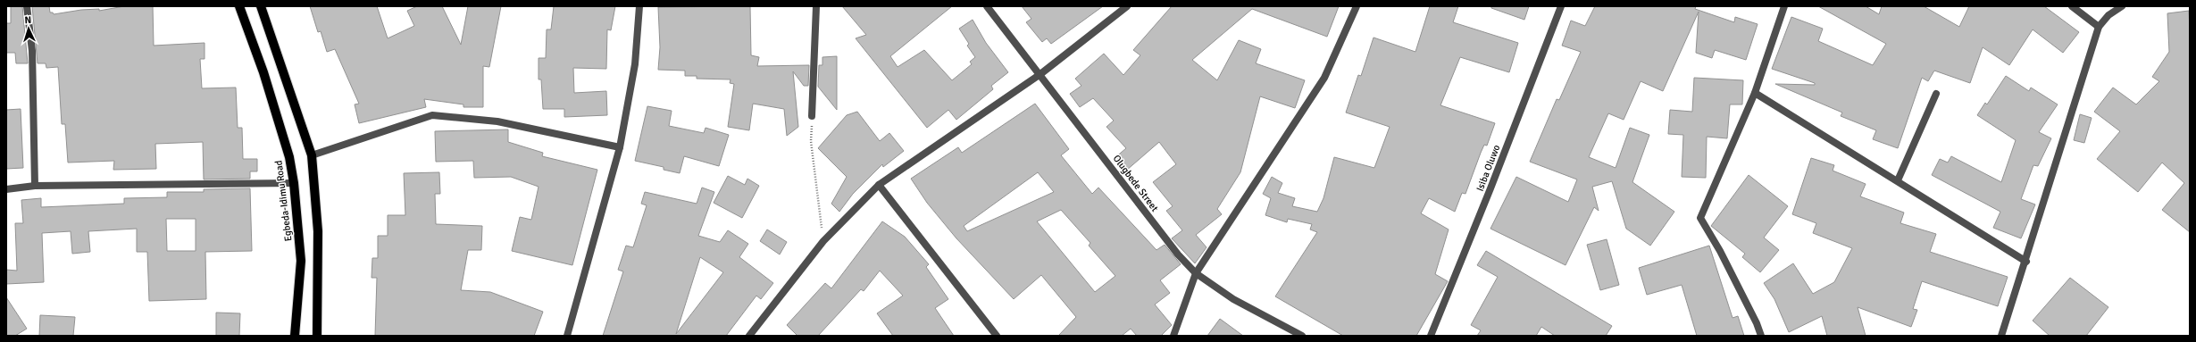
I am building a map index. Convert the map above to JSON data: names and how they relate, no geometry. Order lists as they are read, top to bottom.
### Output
{
  "streets": {
    "main road": ["Egbeda-Idimu Road"],
    "street": ["Isiba Oluwo", "Olugbede Street"]
  },
  "north": "top"
}
